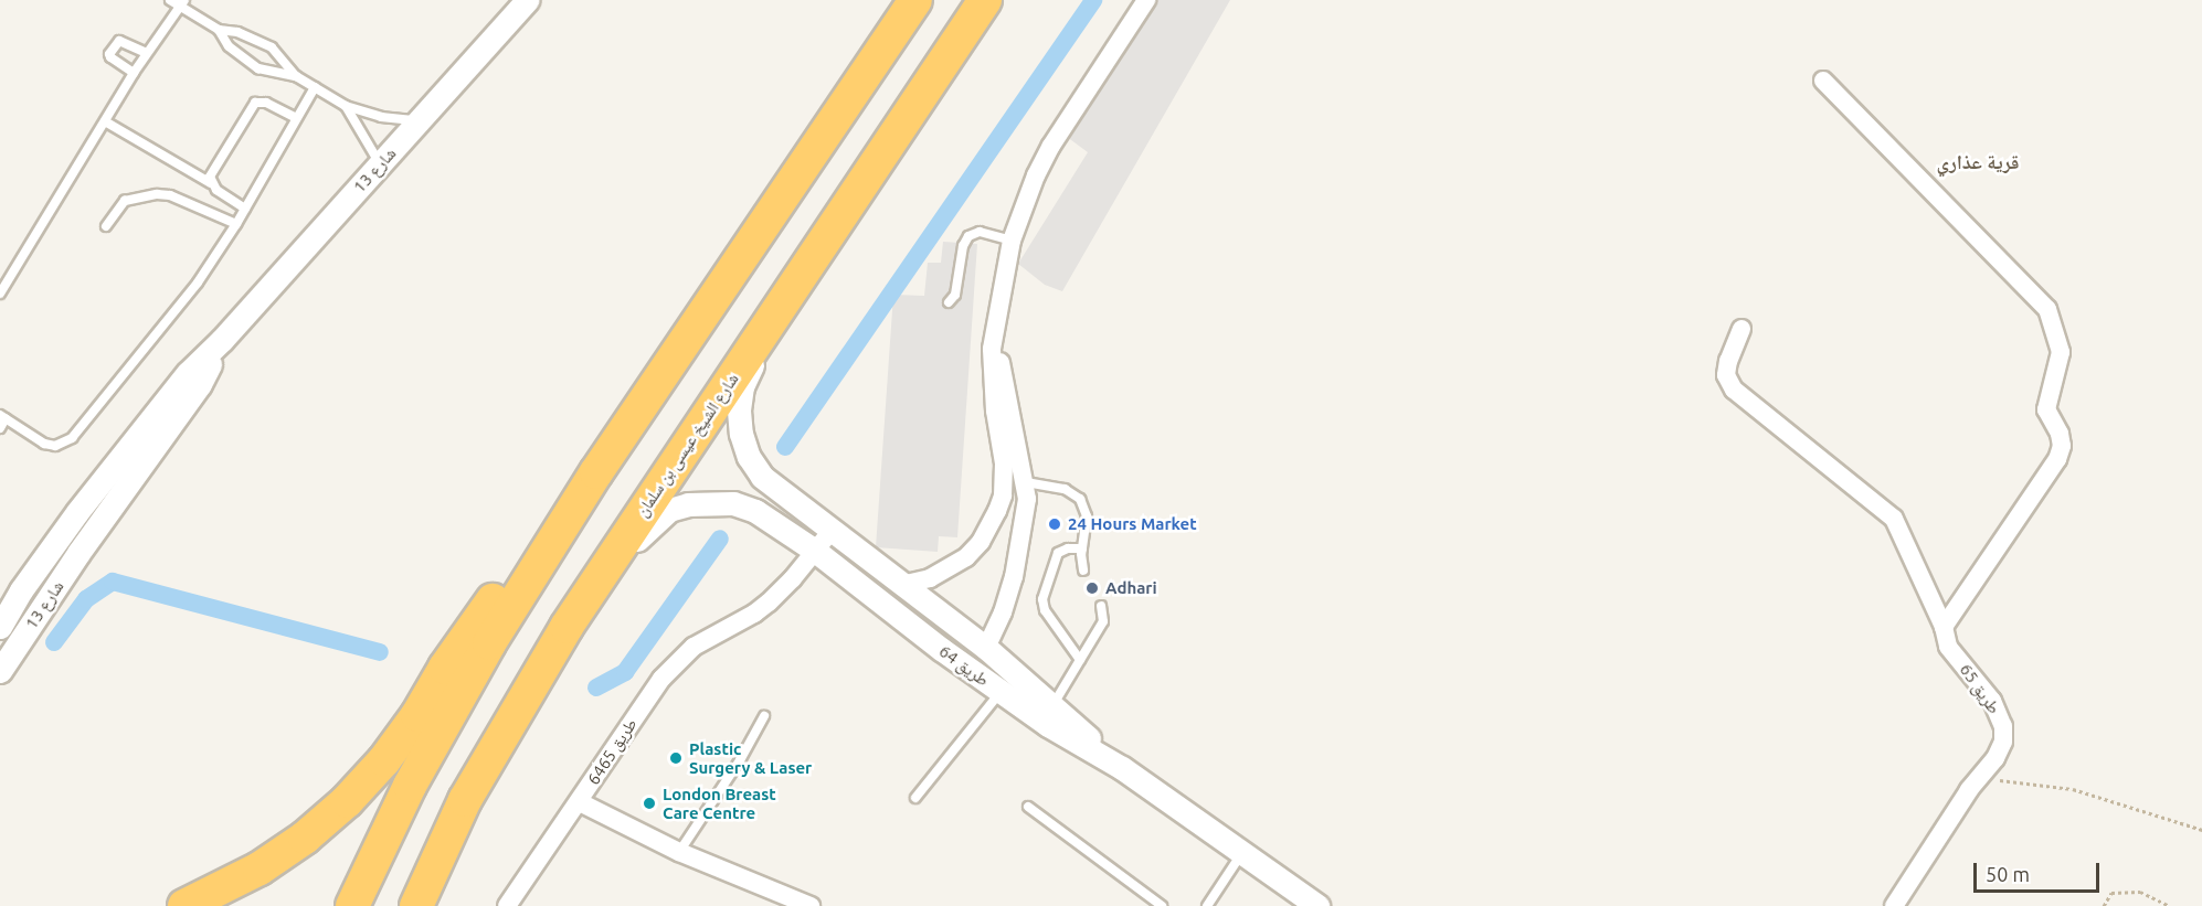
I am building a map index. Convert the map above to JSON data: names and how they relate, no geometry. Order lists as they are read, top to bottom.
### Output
{
  "streets": {
    "highway": ["شارع الشيخ عيسى بن سلمان"],
    "street": [
      "شارع 13",
      "طريق 64",
      "طريق 65",
      "طريق 6465"
    ]
  },
  "crossings": [
    ["شارع الشيخ عيسى بن سلمان", "طريق 64"],
    ["طريق 64", "طريق 6465"]
  ],
  "districts": ["قرية عذاري"],
  "places": [
    "24 Hours Market",
    "Adhari",
    "Plastic Surgery & Laser",
    "London Breast Care Centre"
  ],
  "scale_bar": "50 m"
}
